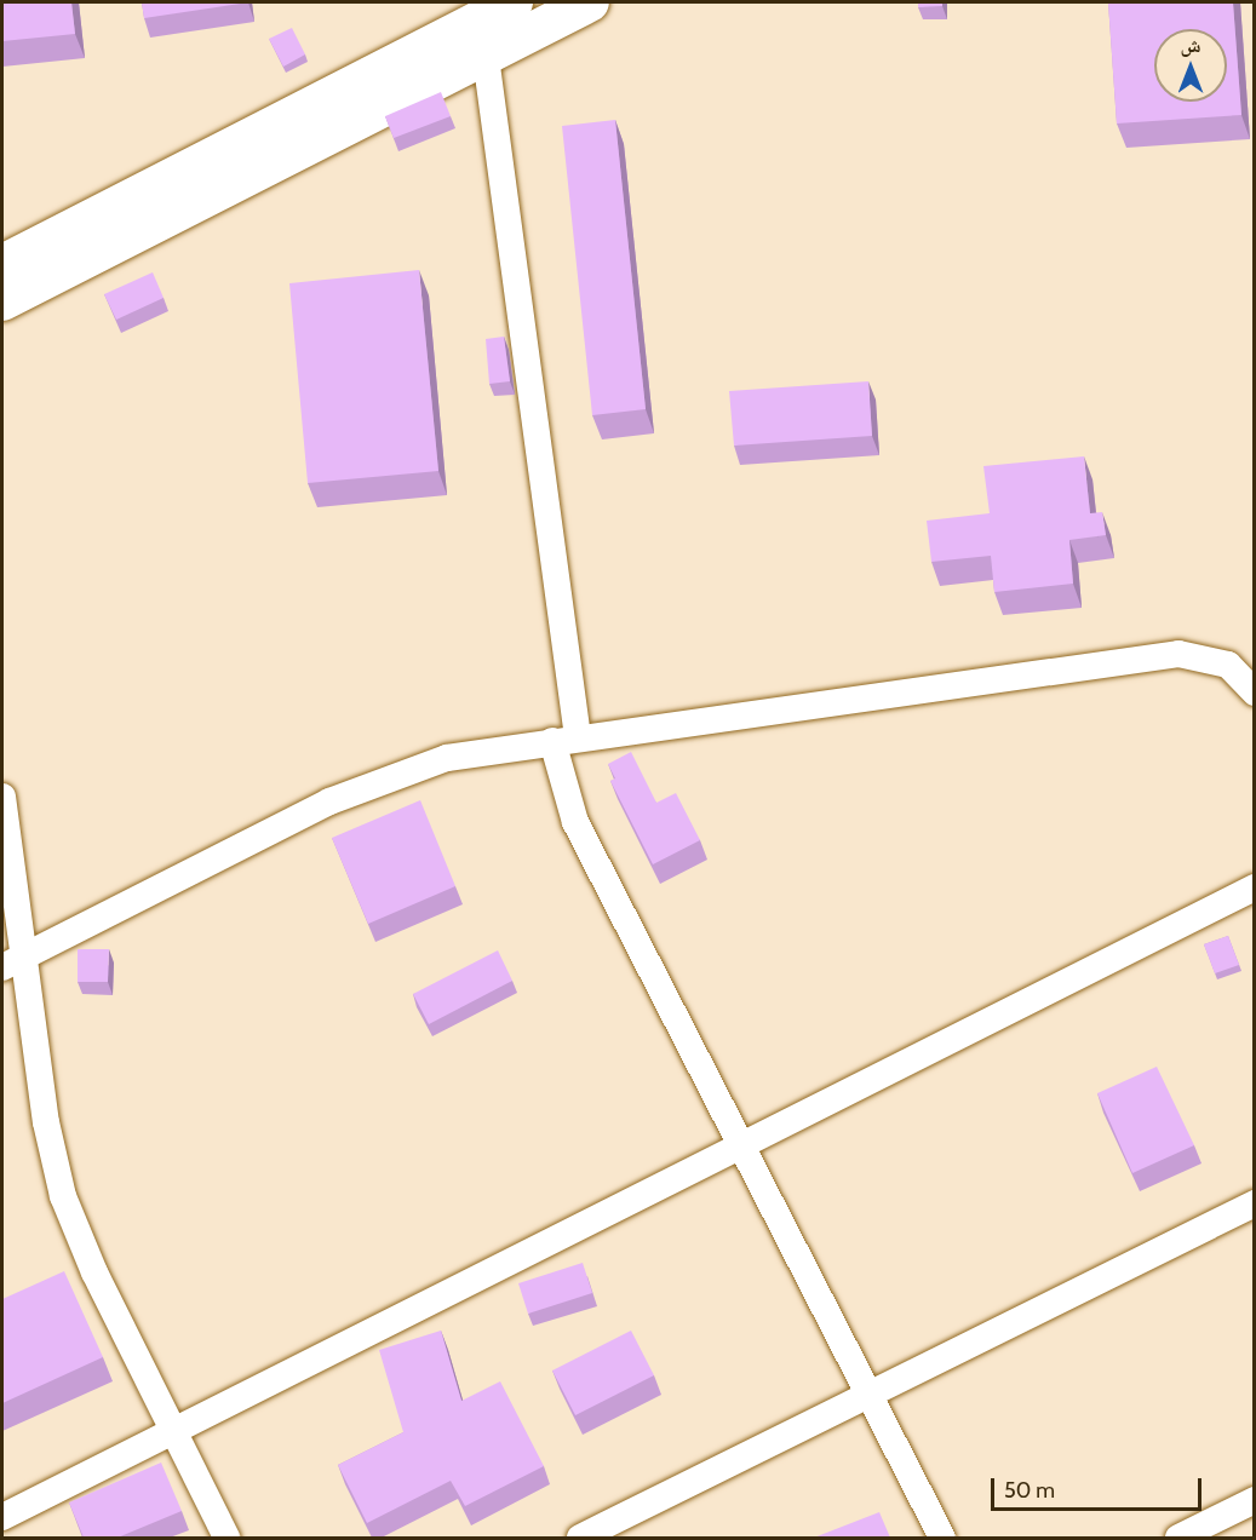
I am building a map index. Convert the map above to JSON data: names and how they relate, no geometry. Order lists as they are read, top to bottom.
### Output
{
  "scale_bar": "50 m",
  "north": "top"
}
